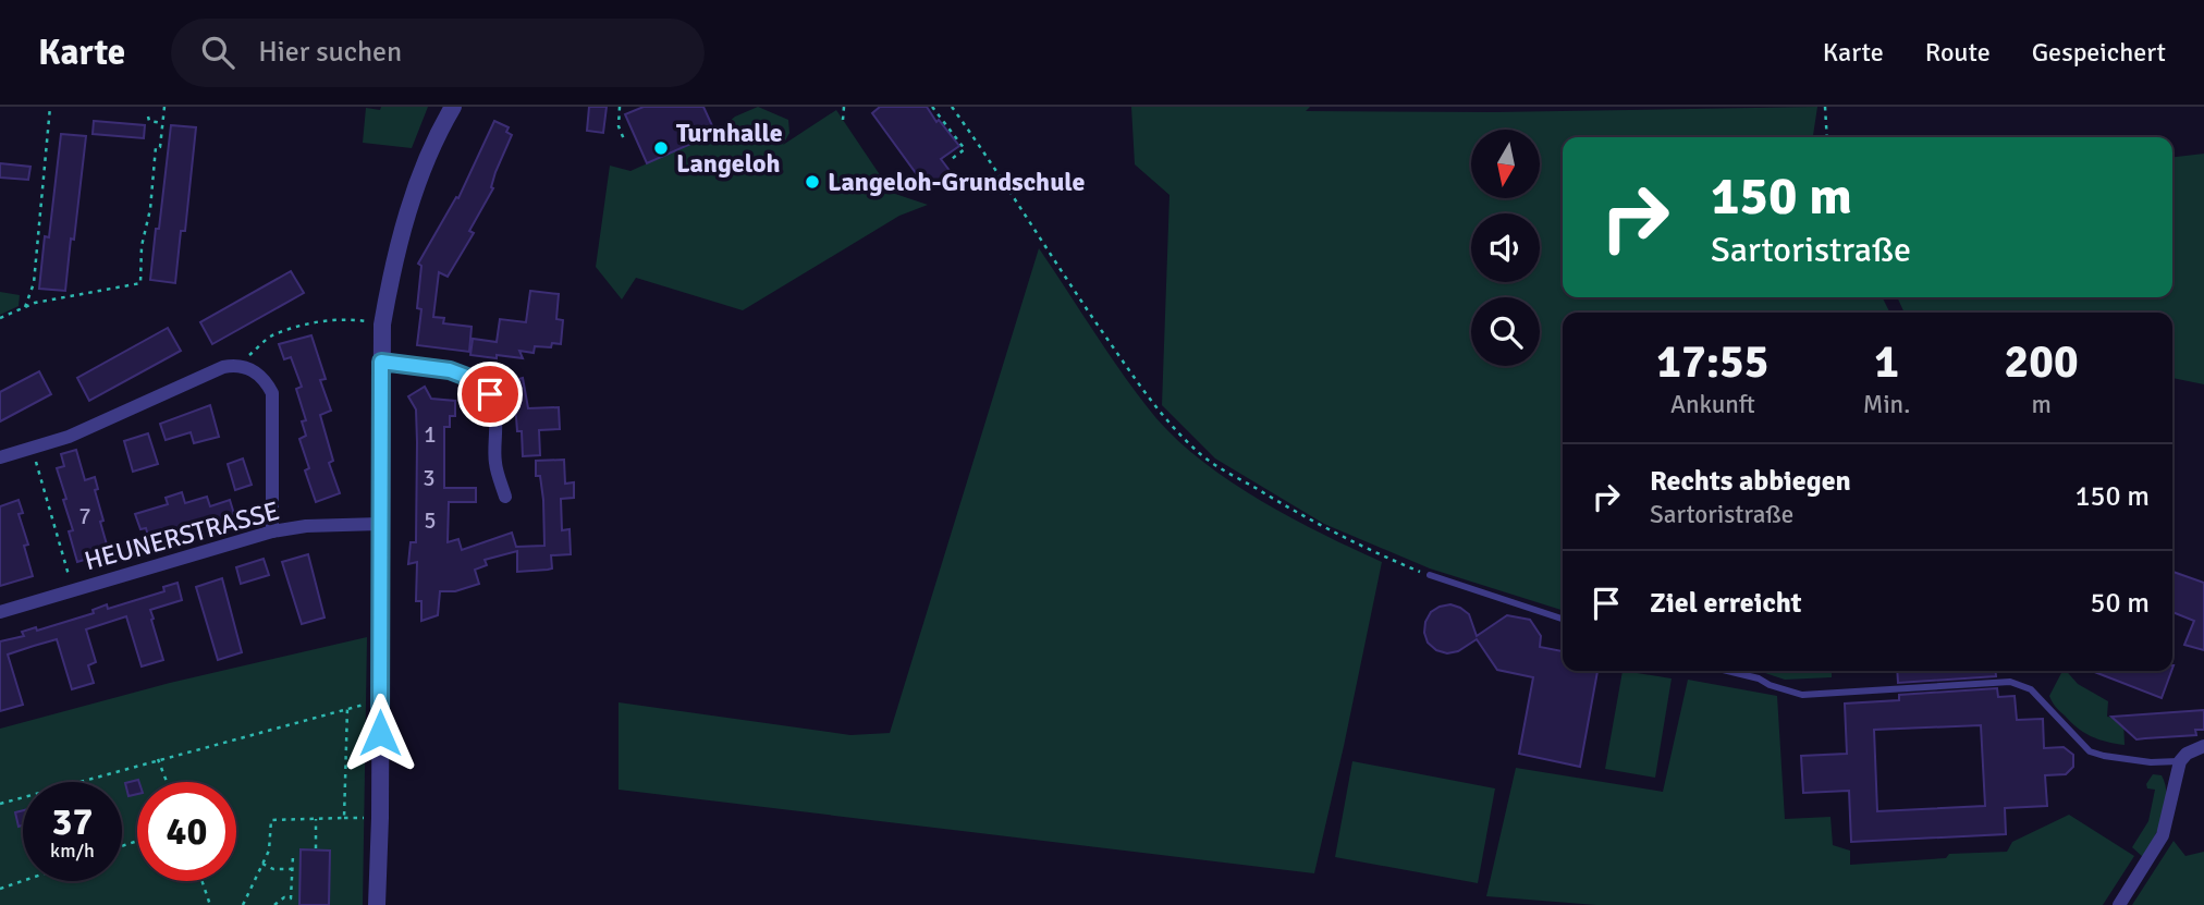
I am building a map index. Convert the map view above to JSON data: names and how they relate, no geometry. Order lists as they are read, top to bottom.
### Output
{
  "streets": {
    "street": ["HEUNERSTRASSE"]
  },
  "places": ["Turnhalle Langeloh", "Langeloh-Grundschule"],
  "house_numbers": [
    "1",
    "3",
    "7",
    "5"
  ],
  "north": "bottom",
  "page": {
    "header": "Karte",
    "search": "Hier suchen",
    "nav": ["Karte", "Route", "Gespeichert"],
    "turn": ["150 m", "Sartoristraße"],
    "eta": [
      "17:55",
      "Ankunft",
      "1",
      "Min.",
      "200",
      "m"
    ],
    "list": [
      {
        "name": "Rechts abbiegen",
        "note": "Sartoristraße",
        "value": "150 m"
      },
      {
        "name": "Ziel erreicht",
        "value": "50 m"
      }
    ],
    "speed": "37 km/h",
    "limit": "40"
  }
}
